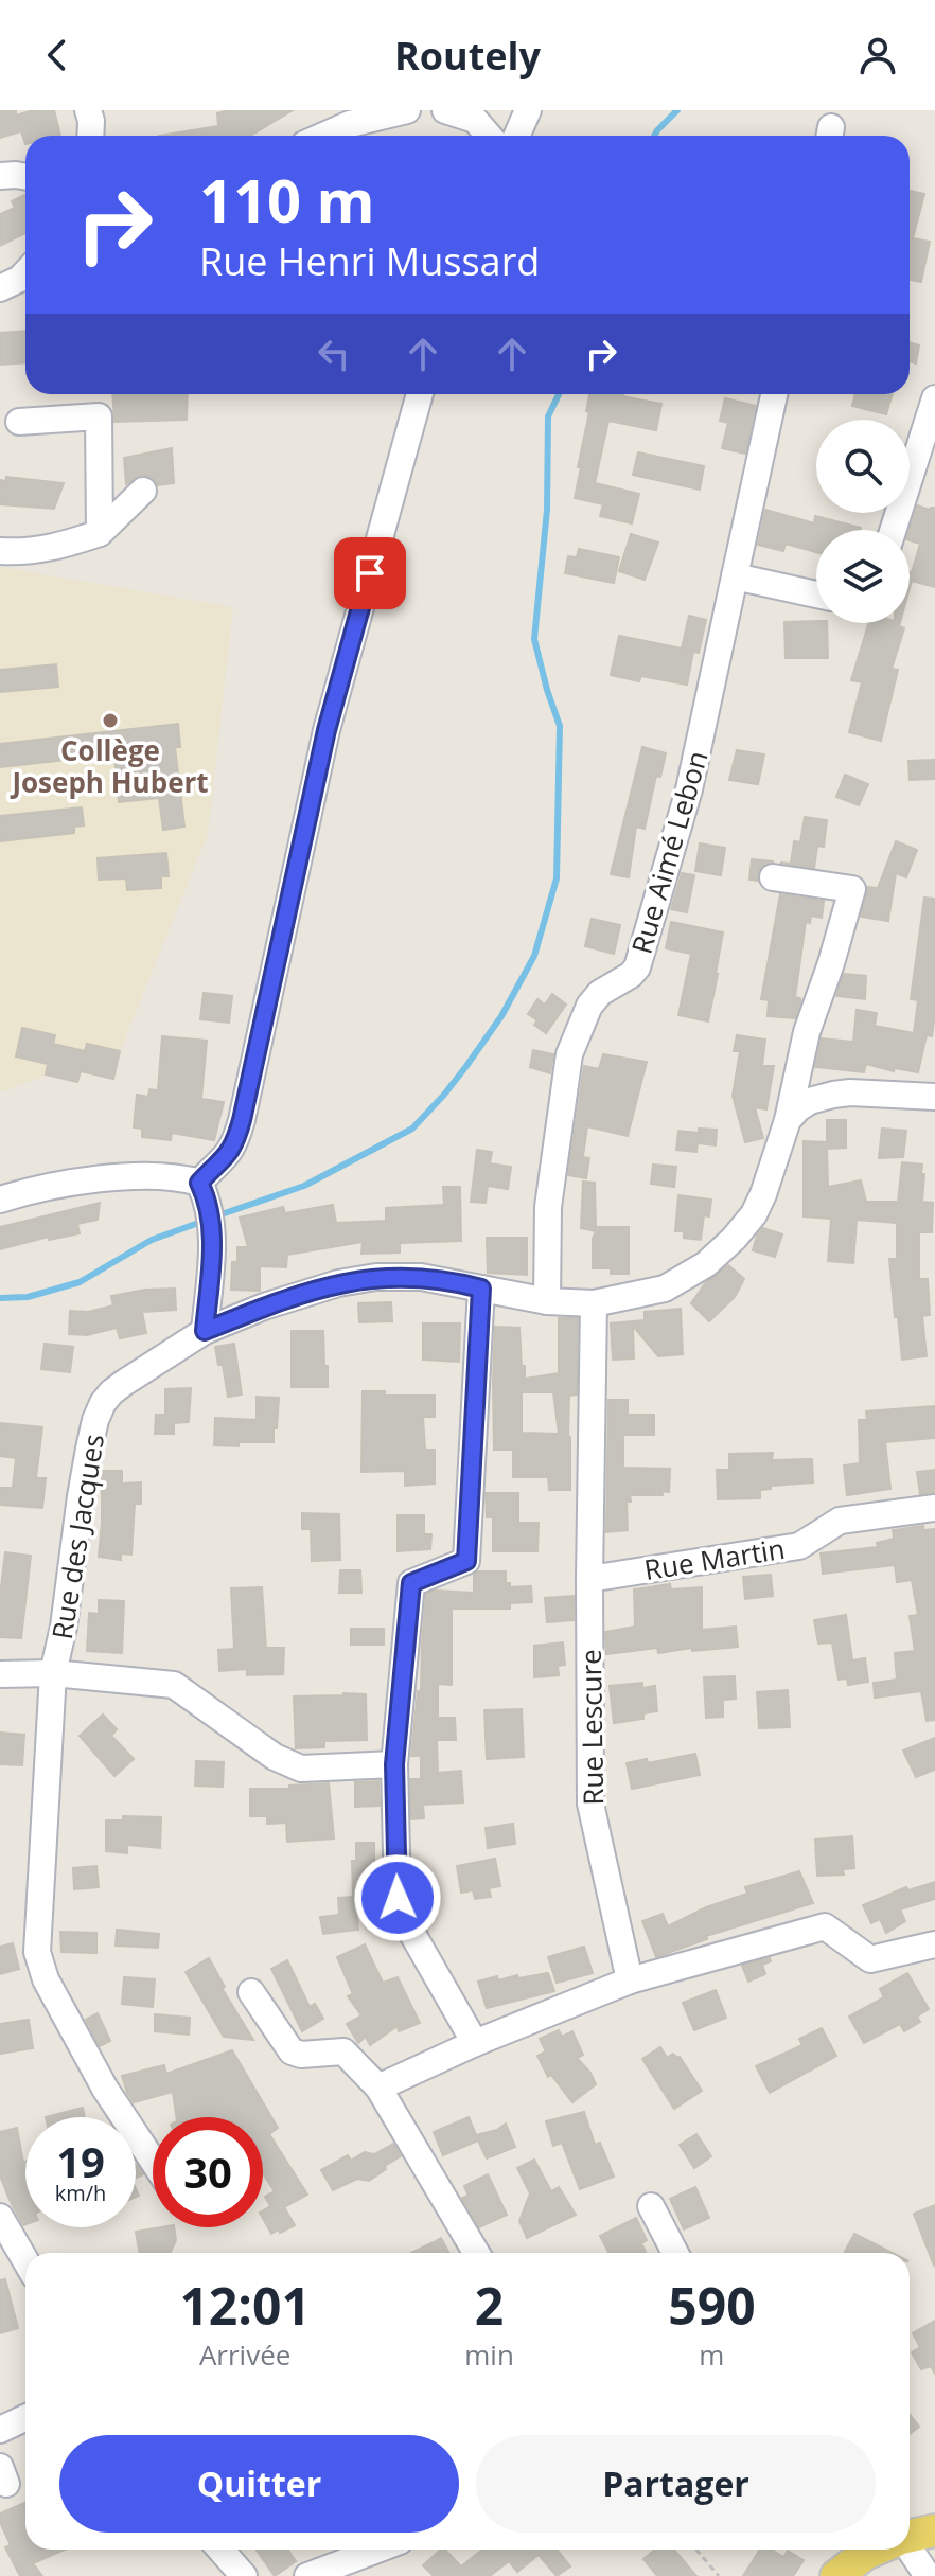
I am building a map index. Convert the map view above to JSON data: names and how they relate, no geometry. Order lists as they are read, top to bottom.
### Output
{
  "streets": {
    "street": [
      "Rue Aimé Lebon",
      "Rue des Jacques",
      "Rue Martin",
      "Rue Lescure"
    ]
  },
  "crossings": [
    ["Rue Aimé Lebon", "Rue des Jacques"],
    ["Rue des Jacques", "Rue Lescure"],
    ["Rue Martin", "Rue Lescure"]
  ],
  "places": ["Collège Joseph Hubert"],
  "page": {
    "header": "Routely",
    "turn": ["110 m", "Rue Henri Mussard"],
    "speed": "19 km/h",
    "limit": "30",
    "eta": [
      "12:01",
      "Arrivée",
      "2",
      "min",
      "590",
      "m"
    ],
    "buttons": ["Quitter", "Partager"]
  }
}
